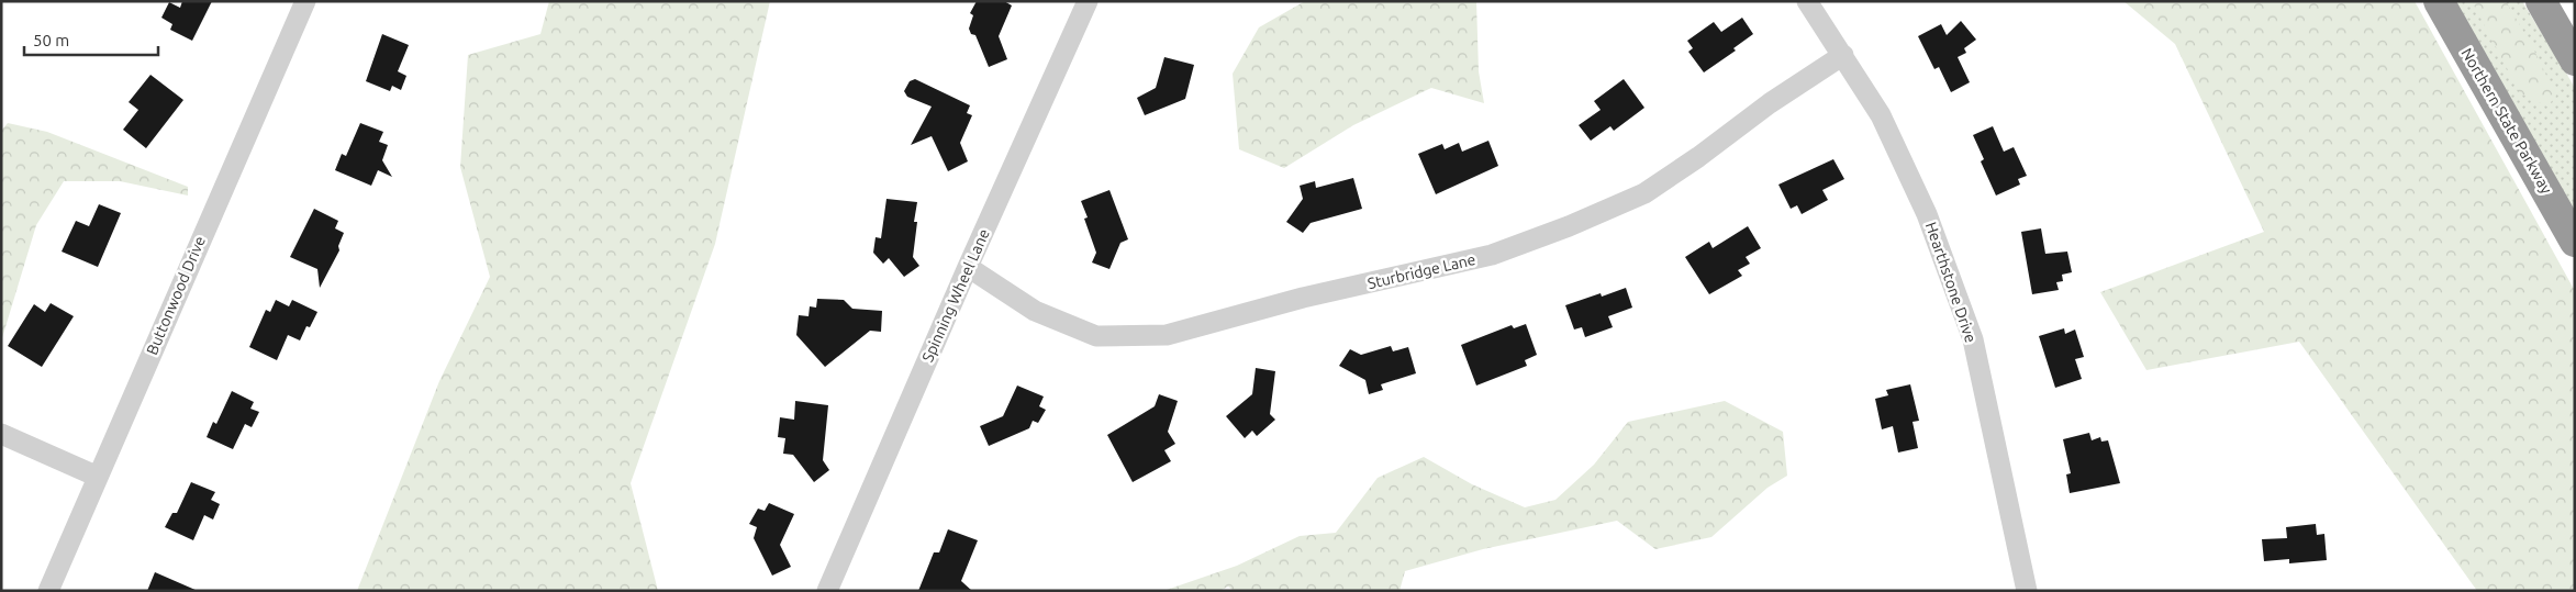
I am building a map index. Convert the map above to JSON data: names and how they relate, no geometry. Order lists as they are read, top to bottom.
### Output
{
  "streets": {
    "highway": ["Northern State Parkway"],
    "street": [
      "Sturbridge Lane",
      "Hearthstone Drive",
      "Buttonwood Drive",
      "Spinning Wheel Lane"
    ]
  },
  "crossings": [
    ["Sturbridge Lane", "Hearthstone Drive"],
    ["Sturbridge Lane", "Spinning Wheel Lane"]
  ],
  "scale_bar": "50 m"
}
